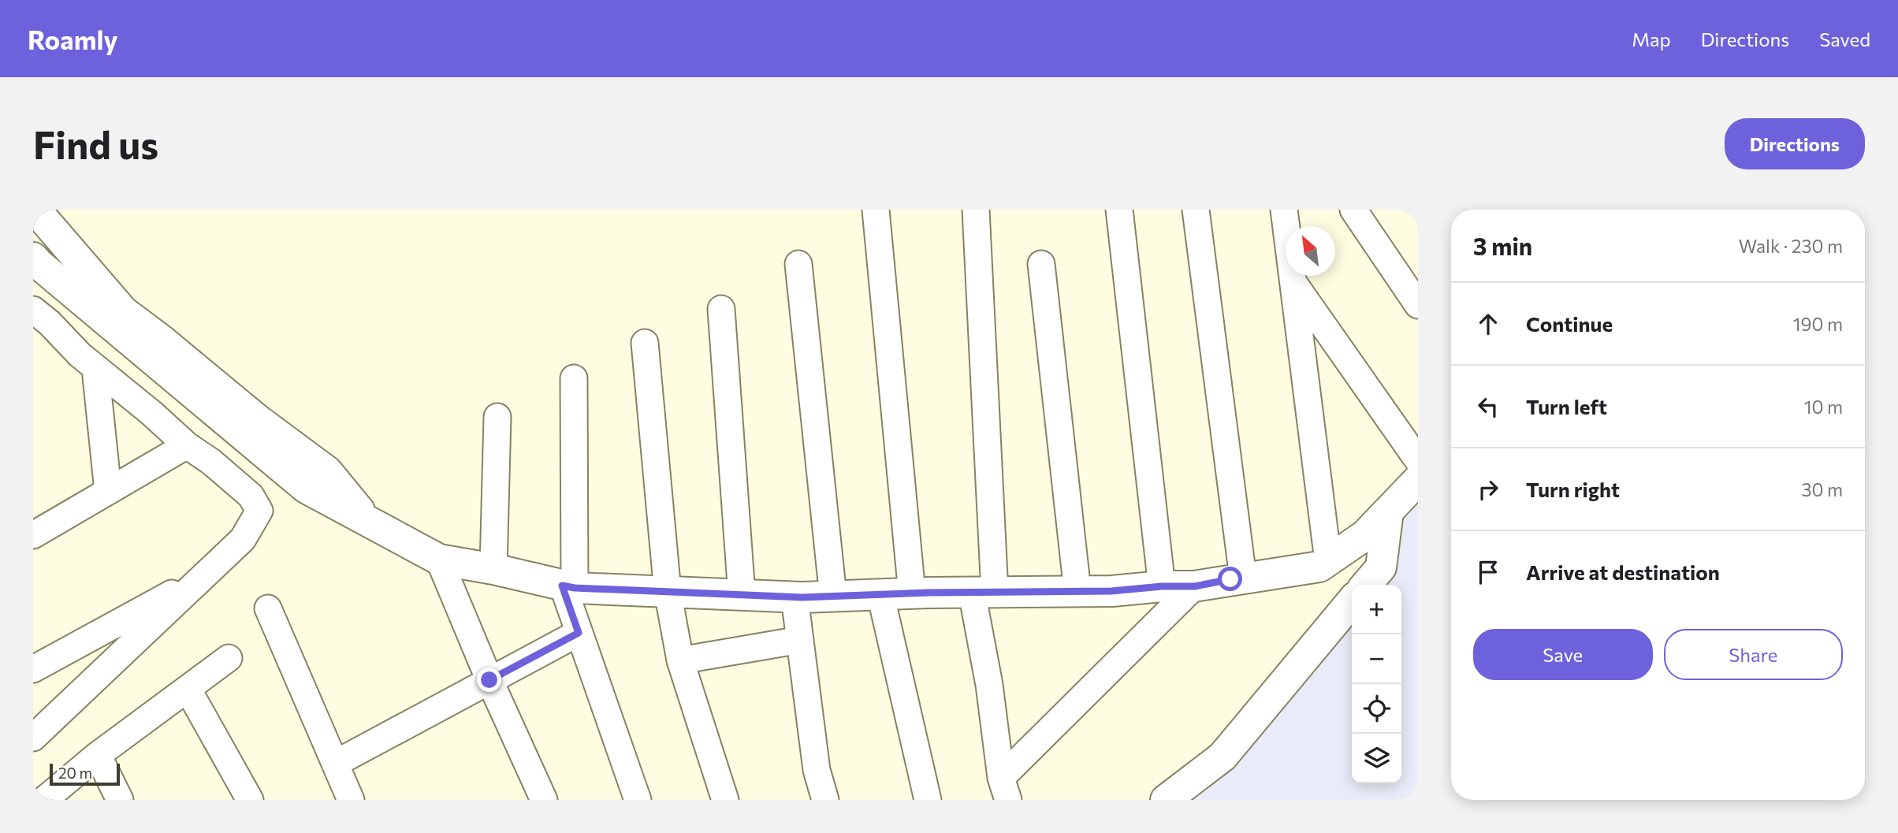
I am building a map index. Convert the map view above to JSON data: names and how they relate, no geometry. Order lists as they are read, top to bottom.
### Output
{
  "scale_bar": "20 m",
  "north": "top left",
  "page": {
    "header": "Roamly",
    "nav": ["Map", "Directions", "Saved"],
    "buttons": [
      "Directions",
      ["Save", "Share"]
    ],
    "title": "Find us",
    "heading": ["3 min", "Walk · 230 m"],
    "list": [
      ["Continue", "190 m"],
      ["Turn left", "10 m"],
      ["Turn right", "30 m"],
      "Arrive at destination"
    ],
    "map_buttons": ["+", "−"],
    "scale": "20 m"
  }
}
